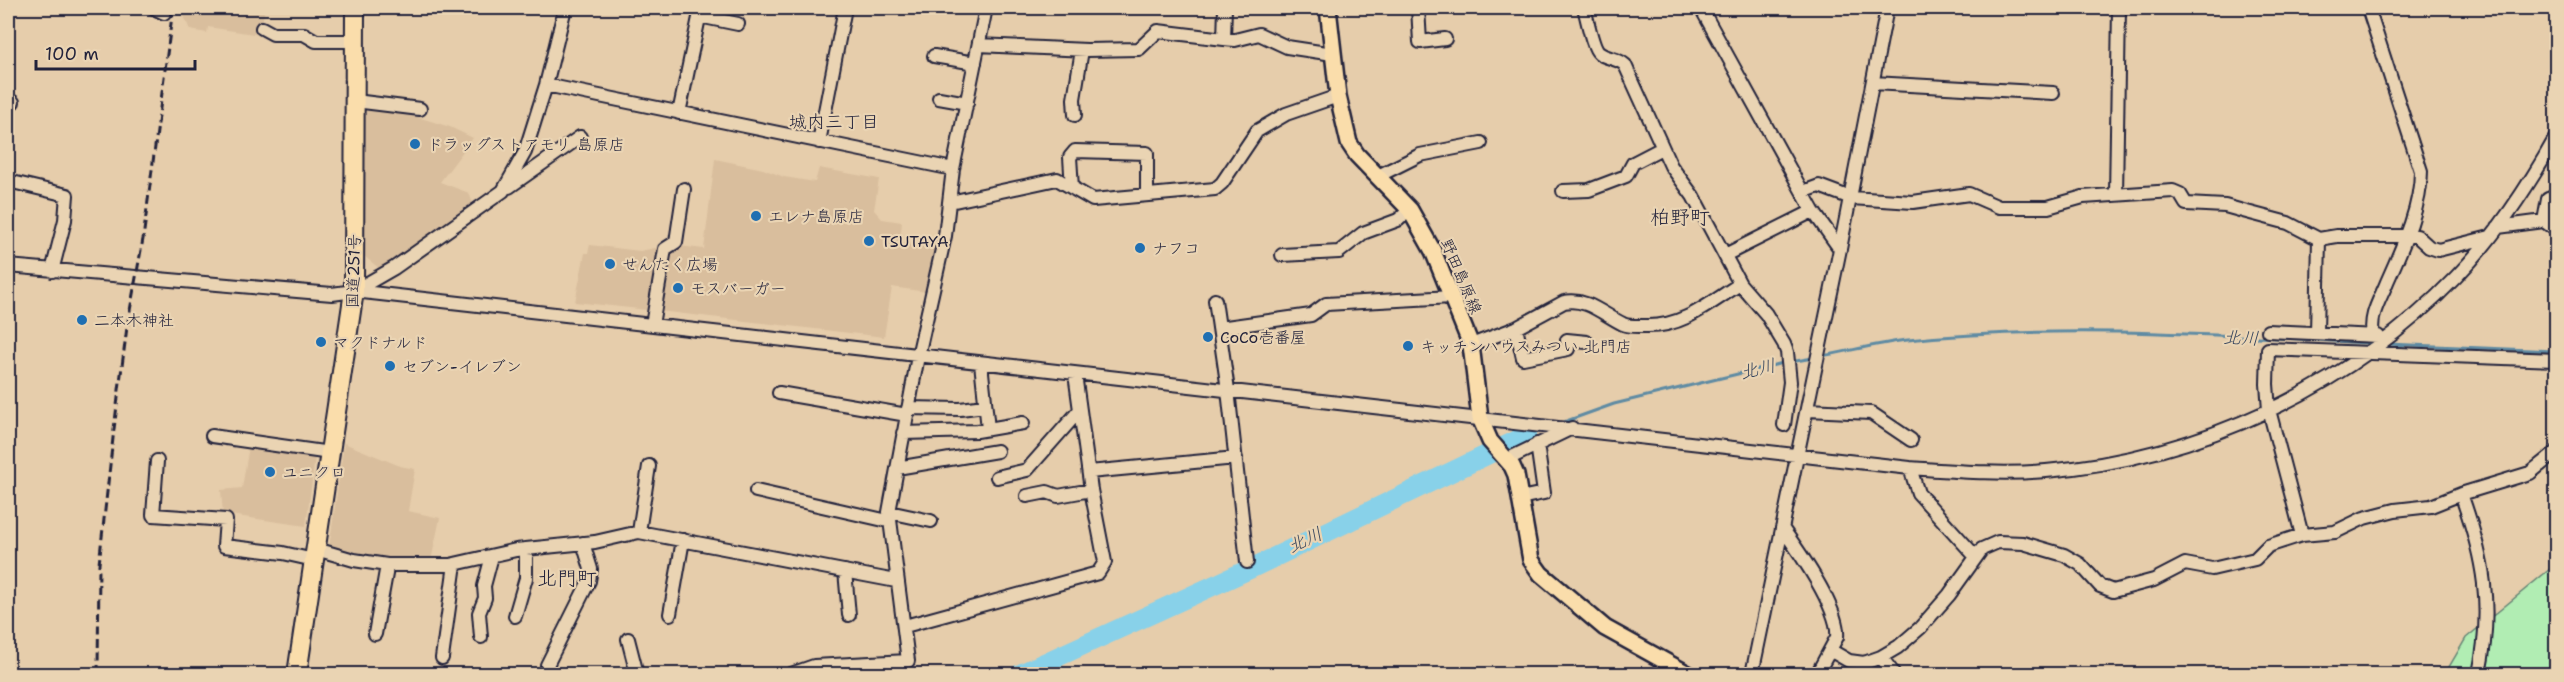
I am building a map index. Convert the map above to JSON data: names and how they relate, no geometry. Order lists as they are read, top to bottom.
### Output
{
  "streets": {
    "highway": ["国道251号"],
    "main road": ["野田島原線"]
  },
  "districts": ["城内三丁目", "柏野町", "北門町"],
  "water": ["北川"],
  "places": [
    "ドラッグストアモリ 島原店",
    "エレナ島原店",
    "TSUTAYA",
    "ナフコ",
    "せんたく広場",
    "モスバーガー",
    "二本木神社",
    "CoCo壱番屋",
    "マクドナルド",
    "キッチンハウスみつい 北門店",
    "セブン-イレブン",
    "ユニクロ"
  ],
  "scale_bar": "100 m"
}
